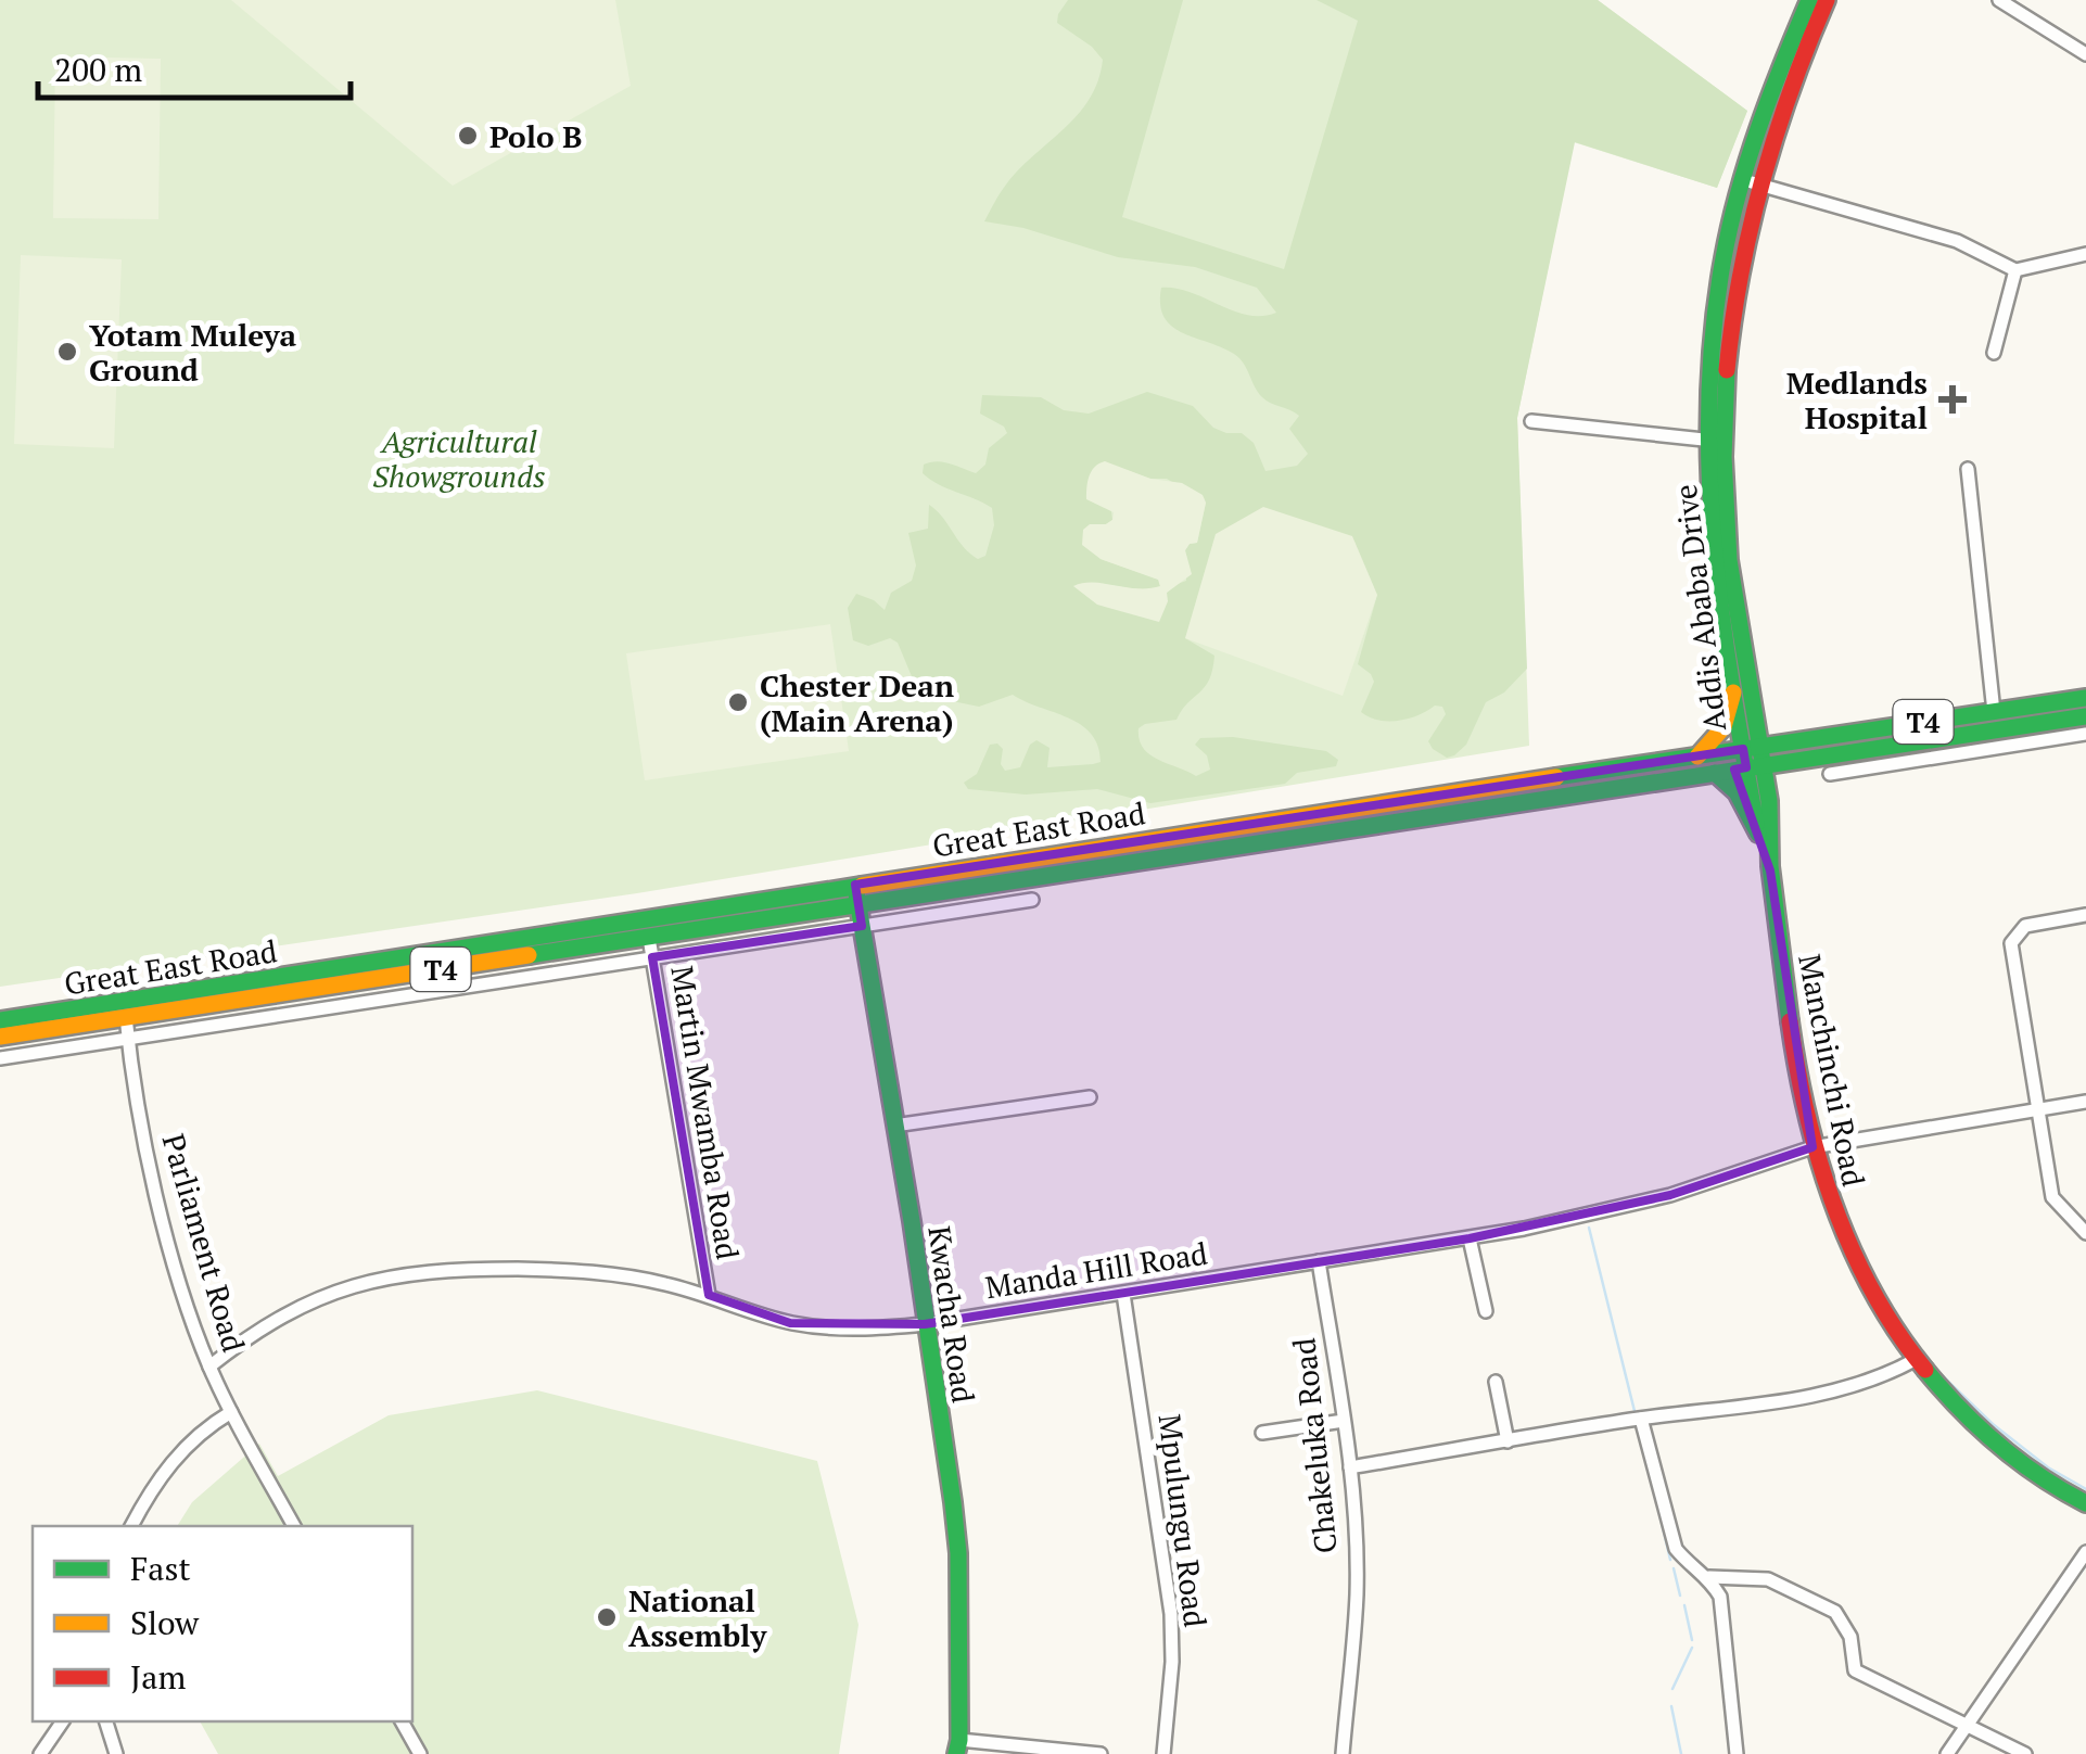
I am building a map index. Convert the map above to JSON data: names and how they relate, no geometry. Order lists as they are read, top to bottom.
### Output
{
  "streets": {
    "main road": [
      "Addis Ababa Drive",
      "T4",
      "Great East Road",
      "Manchinchi Road",
      "Kwacha Road"
    ],
    "street": [
      "Martin Mwamba Road",
      "Parliament Road",
      "Manda Hill Road",
      "Chakeluka Road",
      "Mpulungu Road"
    ]
  },
  "crossings": [
    ["Addis Ababa Drive", "Great East Road"],
    ["Addis Ababa Drive", "Manchinchi Road"],
    ["Great East Road", "Manchinchi Road"],
    ["Great East Road", "Martin Mwamba Road"],
    ["Great East Road", "Parliament Road"],
    ["Great East Road", "Kwacha Road"],
    ["Manchinchi Road", "Manda Hill Road"],
    ["Martin Mwamba Road", "Manda Hill Road"],
    ["Parliament Road", "Manda Hill Road"],
    ["Manda Hill Road", "Kwacha Road"],
    ["Manda Hill Road", "Chakeluka Road"],
    ["Manda Hill Road", "Mpulungu Road"]
  ],
  "parks": ["Agricultural Showgrounds"],
  "places": {
    "other": [
      "Polo B",
      "Yotam Muleya Ground",
      "Chester Dean (Main Arena)",
      "National Assembly"
    ],
    "health": ["Medlands Hospital"]
  },
  "legend": ["Fast", "Slow", "Jam"],
  "scale_bar": "200 m"
}
